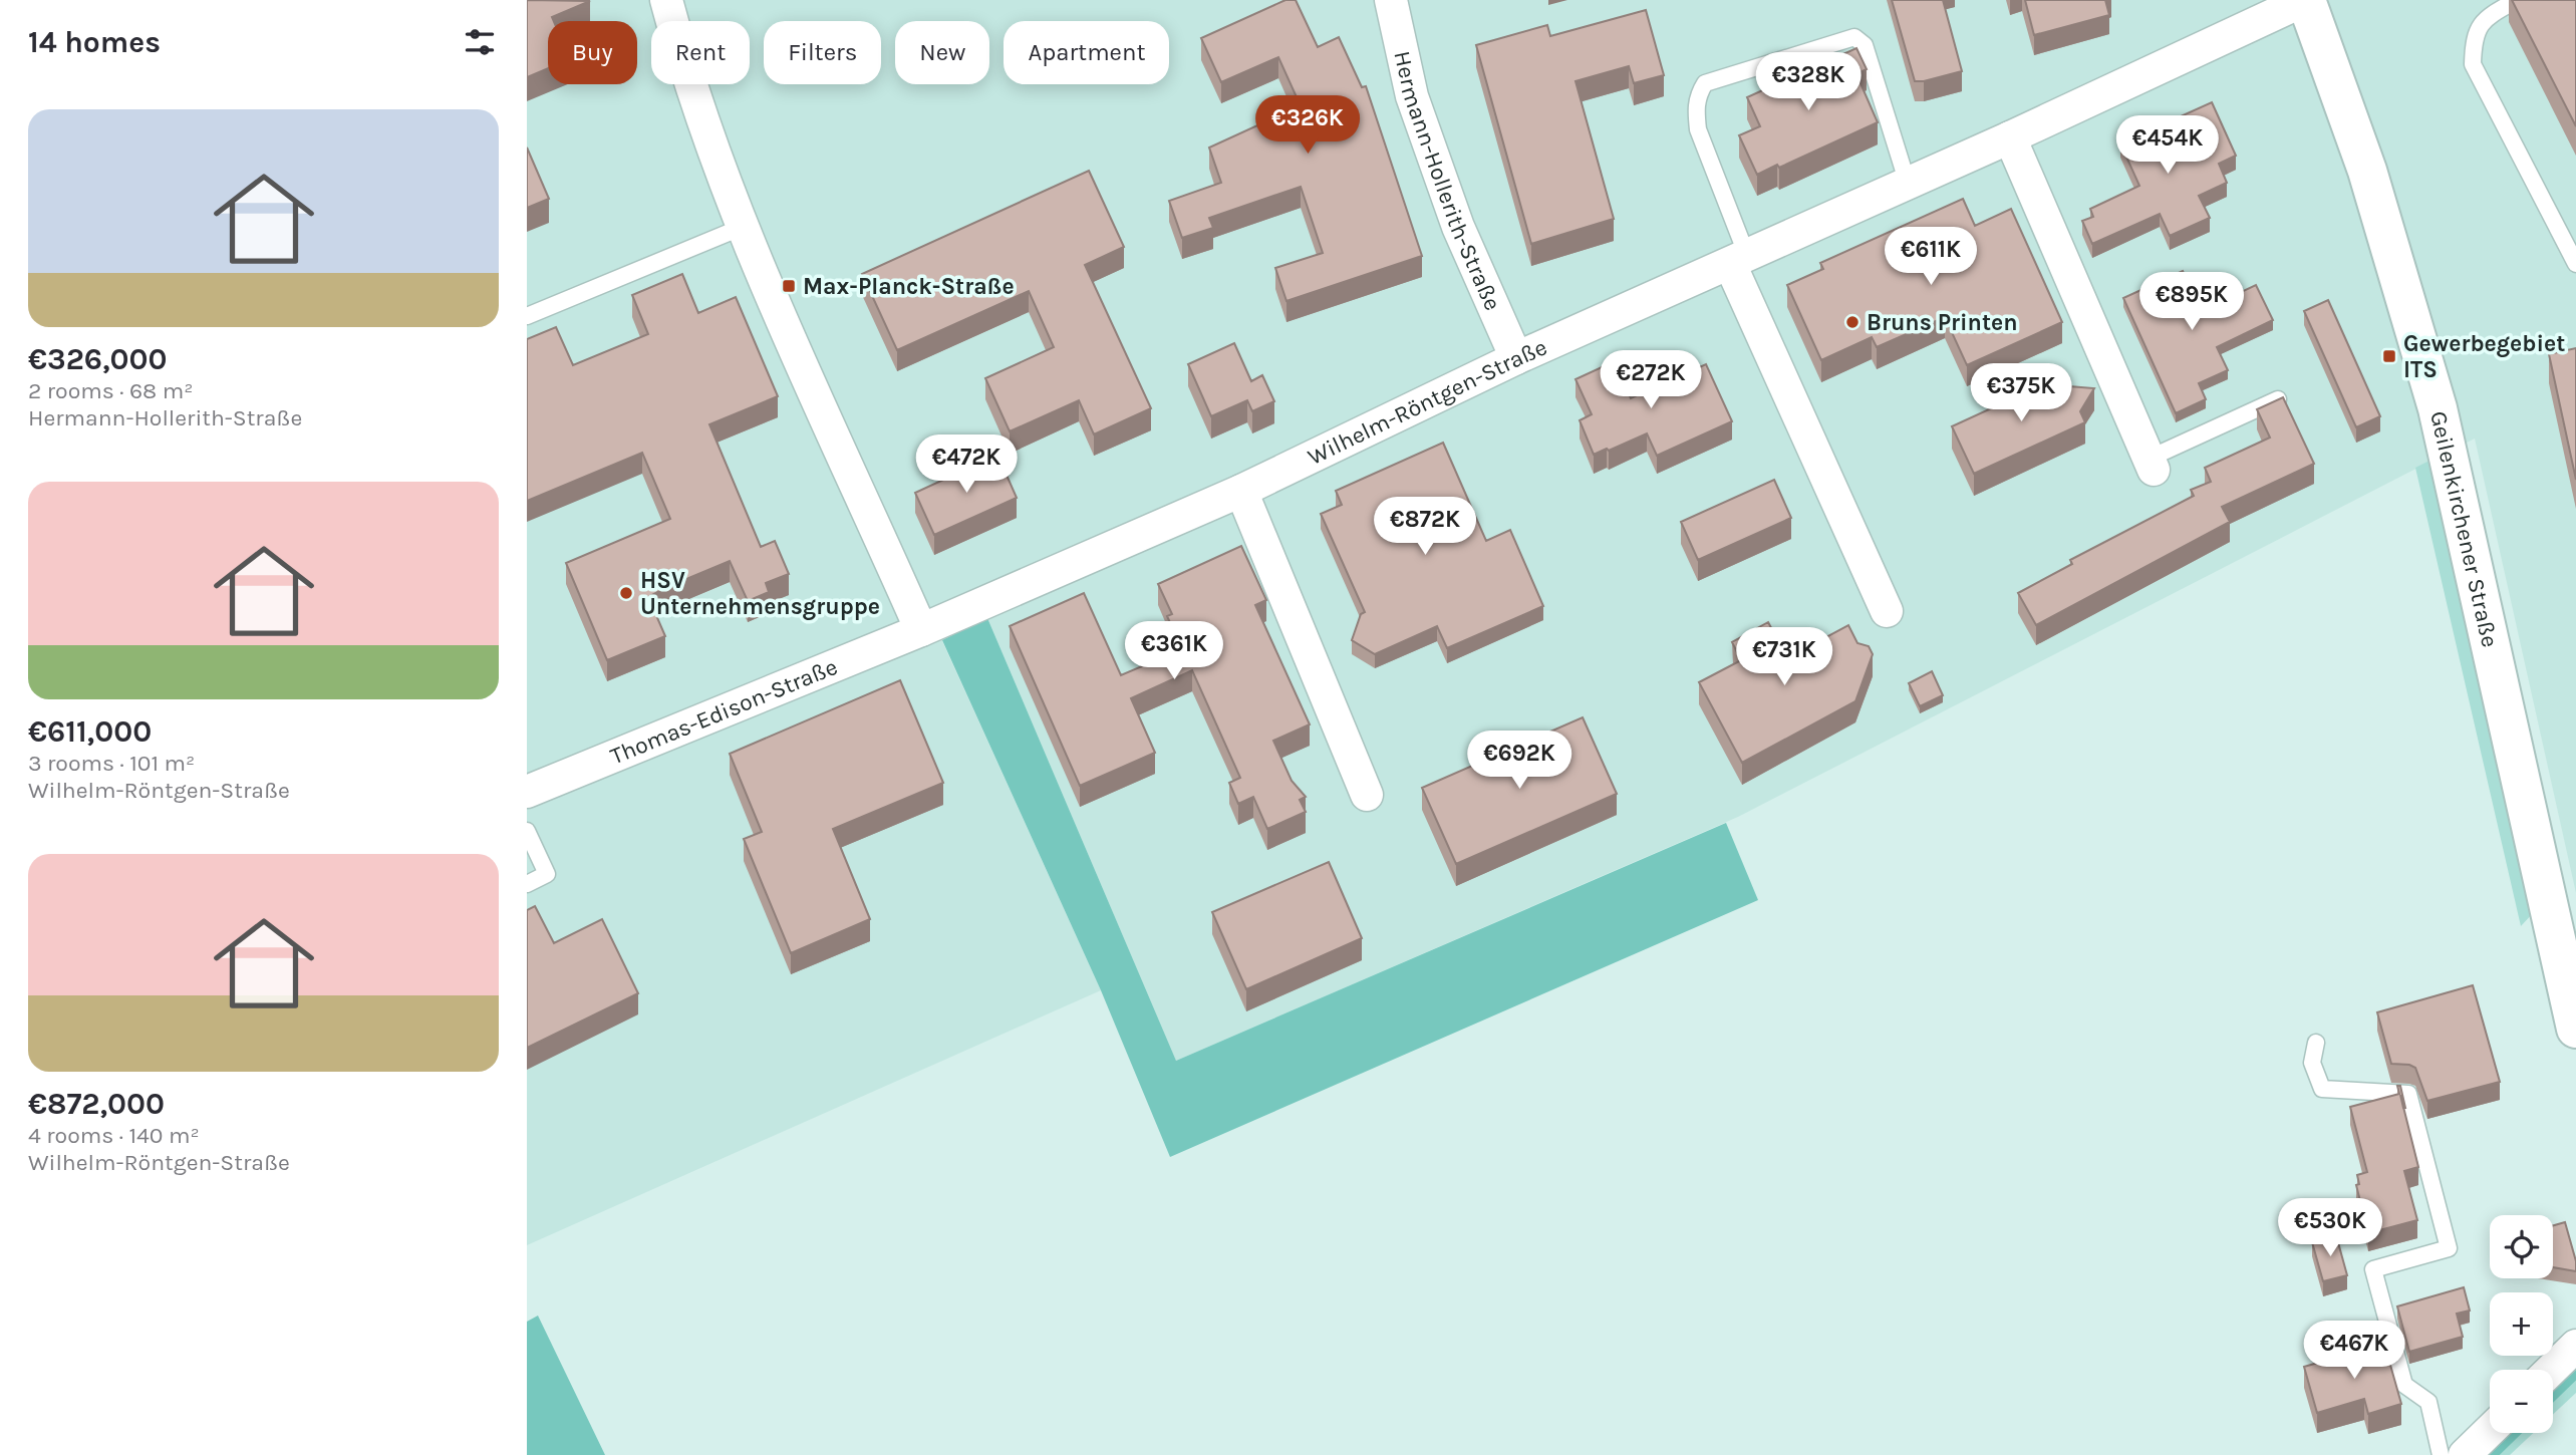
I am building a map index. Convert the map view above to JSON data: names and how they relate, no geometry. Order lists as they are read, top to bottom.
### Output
{
  "streets": {
    "street": [
      "Hermann-Hollerith-Straße",
      "Wilhelm-Röntgen-Straße",
      "Geilenkirchener Straße",
      "Thomas-Edison-Straße"
    ]
  },
  "crossings": [
    ["Hermann-Hollerith-Straße", "Wilhelm-Röntgen-Straße"],
    ["Wilhelm-Röntgen-Straße", "Geilenkirchener Straße"],
    ["Wilhelm-Röntgen-Straße", "Thomas-Edison-Straße"]
  ],
  "places": {
    "transit": ["Max-Planck-Straße", "Gewerbegebiet ITS"],
    "other": ["Bruns Printen", "HSV Unternehmensgruppe"]
  },
  "page": {
    "heading": "14 homes",
    "chip": [
      "Buy",
      "Rent",
      "Filters",
      "New",
      "Apartment"
    ],
    "price": [
      "€328K",
      "€326K",
      "€454K",
      "€611K",
      "€895K",
      "€272K",
      "€375K",
      "€472K",
      "€872K",
      "€361K",
      "€731K",
      "€692K",
      "€530K",
      "€467K"
    ],
    "list": [
      {
        "name": "€326,000",
        "note": "2 rooms · 68 m² · Hermann-Hollerith-Straße"
      },
      {
        "name": "€611,000",
        "note": "3 rooms · 101 m² · Wilhelm-Röntgen-Straße"
      },
      {
        "name": "€872,000",
        "note": "4 rooms · 140 m² · Wilhelm-Röntgen-Straße"
      }
    ],
    "map_buttons": ["+", "−"]
  }
}
